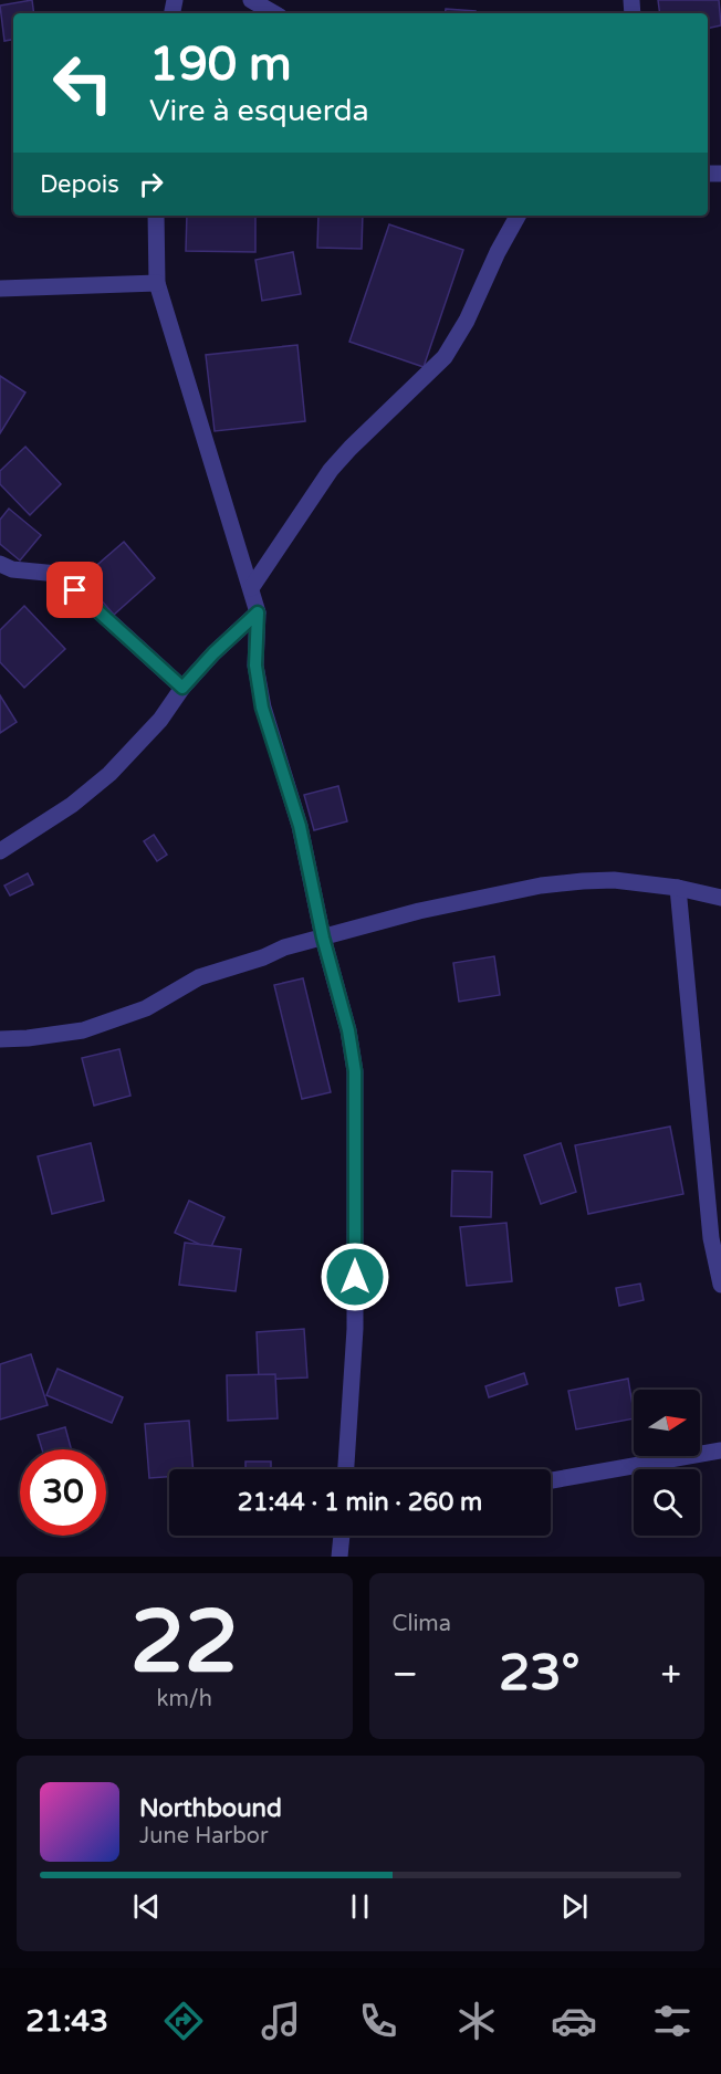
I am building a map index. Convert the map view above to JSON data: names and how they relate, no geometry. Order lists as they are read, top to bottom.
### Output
{
  "north": "right",
  "page": {
    "turn": ["190 m", "Vire à esquerda"],
    "then": "Depois",
    "limit": "30",
    "trip": "21:44 · 1 min · 260 m",
    "tile": [
      ["22", "km/h"],
      "Clima"
    ],
    "heat": ["−", "23°", "+"],
    "song": ["Northbound", "June Harbor"],
    "tabs": "21:43"
  }
}
